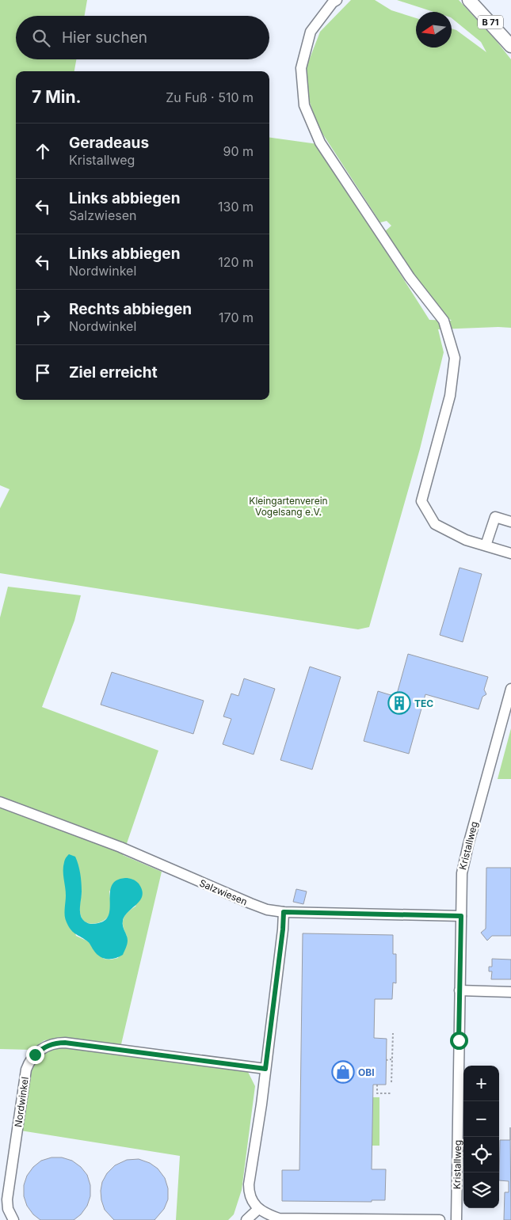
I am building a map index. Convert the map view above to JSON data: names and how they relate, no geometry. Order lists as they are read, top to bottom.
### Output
{
  "streets": {
    "main road": ["B 71"],
    "street": ["Kristallweg", "Salzwiesen", "Nordwinkel"]
  },
  "crossings": [
    ["Kristallweg", "Salzwiesen"]
  ],
  "parks": ["Kleingartenverein Vogelsang e.V."],
  "places": {
    "building": ["TEC"],
    "shop": ["OBI"]
  },
  "north": "left",
  "page": {
    "search": "Hier suchen",
    "heading": ["7 Min.", "Zu Fuß · 510 m"],
    "list": [
      ["Geradeaus", "Kristallweg", "90 m"],
      ["Links abbiegen", "Salzwiesen", "130 m"],
      ["Links abbiegen", "Nordwinkel", "120 m"],
      ["Rechts abbiegen", "Nordwinkel", "170 m"],
      "Ziel erreicht"
    ],
    "map_buttons": ["+", "−"]
  }
}
